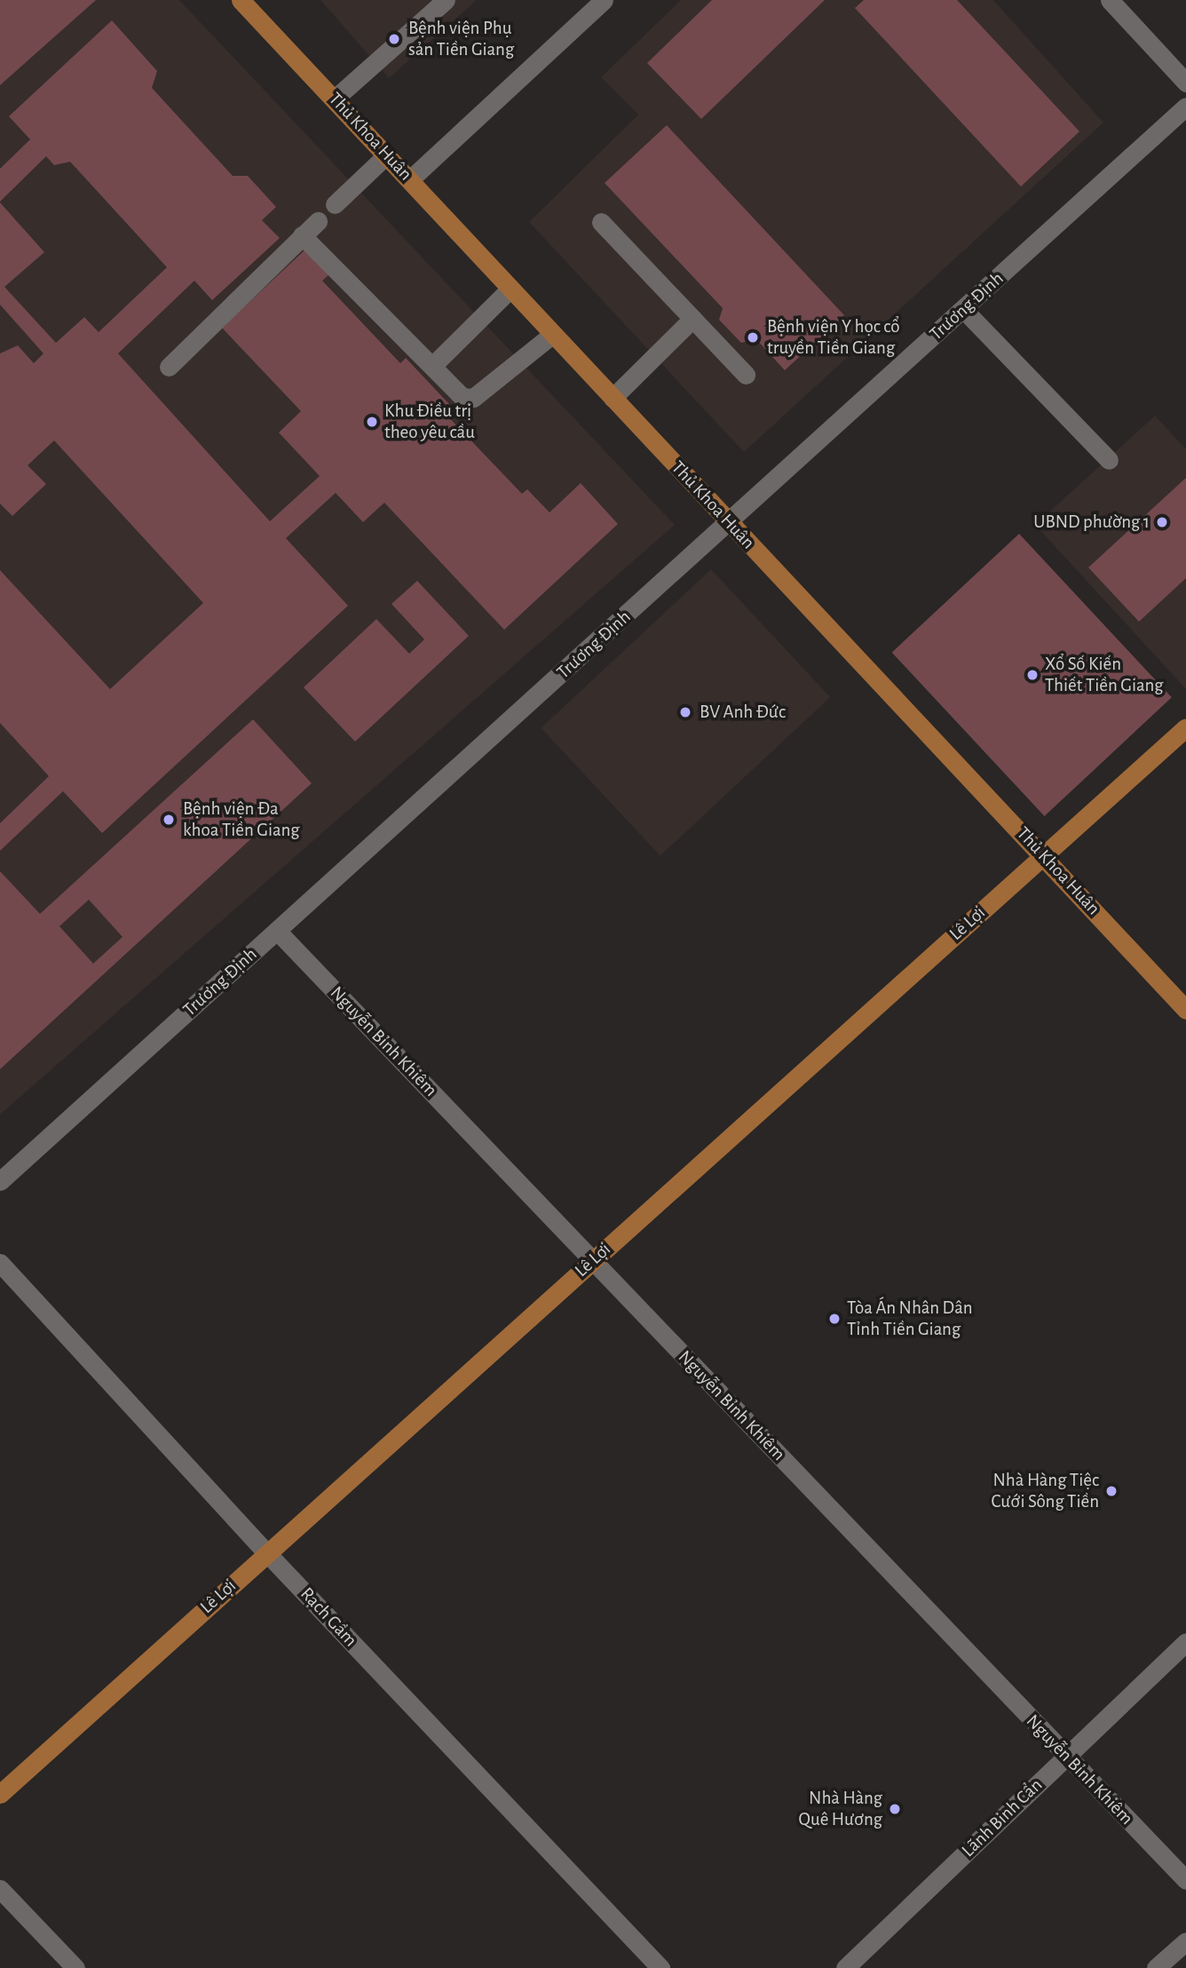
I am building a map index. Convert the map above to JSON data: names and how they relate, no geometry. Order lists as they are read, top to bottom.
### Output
{
  "streets": {
    "main road": ["Thủ Khoa Huân", "Lê Lợi"],
    "street": [
      "Trương Định",
      "Nguyễn Bỉnh Khiêm",
      "Rạch Gầm",
      "Lãnh Binh Cẩn"
    ]
  },
  "crossings": [
    ["Thủ Khoa Huân", "Trương Định"],
    ["Thủ Khoa Huân", "Lê Lợi"],
    ["Trương Định", "Nguyễn Bỉnh Khiêm"],
    ["Lê Lợi", "Nguyễn Bỉnh Khiêm"],
    ["Lê Lợi", "Rạch Gầm"],
    ["Nguyễn Bỉnh Khiêm", "Lãnh Binh Cẩn"]
  ],
  "places": [
    "Bệnh viện Phụ sản Tiền Giang",
    "Bệnh viện Y học cổ truyền Tiền Giang",
    "Khu Điều trị theo yêu cầu",
    "UBND phường 1",
    "Xổ Số Kiến Thiết Tiền Giang",
    "BV Anh Đức",
    "Bệnh viện Đa khoa Tiền Giang",
    "Tòa Án Nhân Dân Tỉnh Tiền Giang",
    "Nhà Hàng Tiệc Cưới Sông Tiền",
    "Nhà Hàng Quê Hương"
  ]
}
